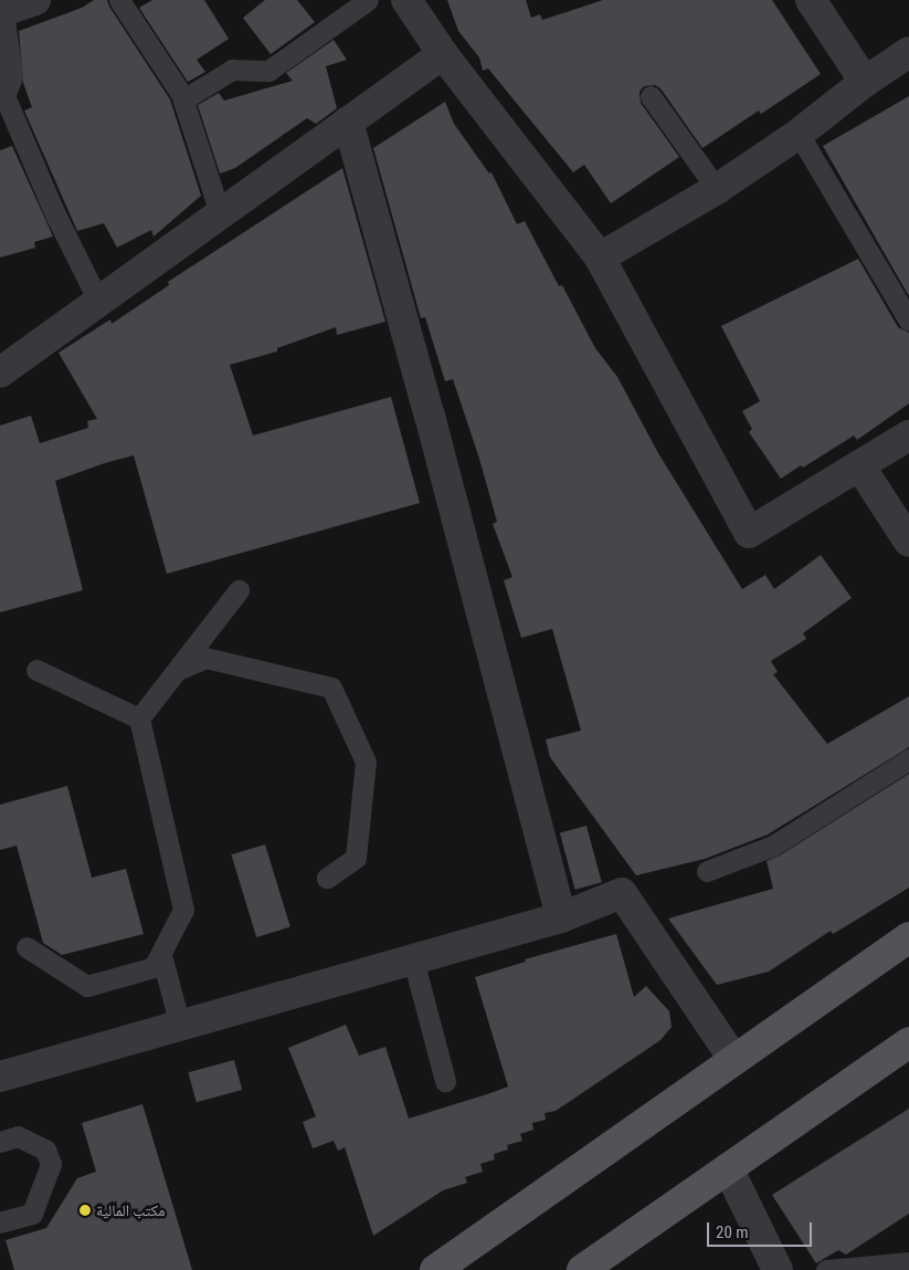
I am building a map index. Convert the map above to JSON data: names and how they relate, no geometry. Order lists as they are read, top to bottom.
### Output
{
  "places": ["مكتب المالية"],
  "scale_bar": "20 m"
}
